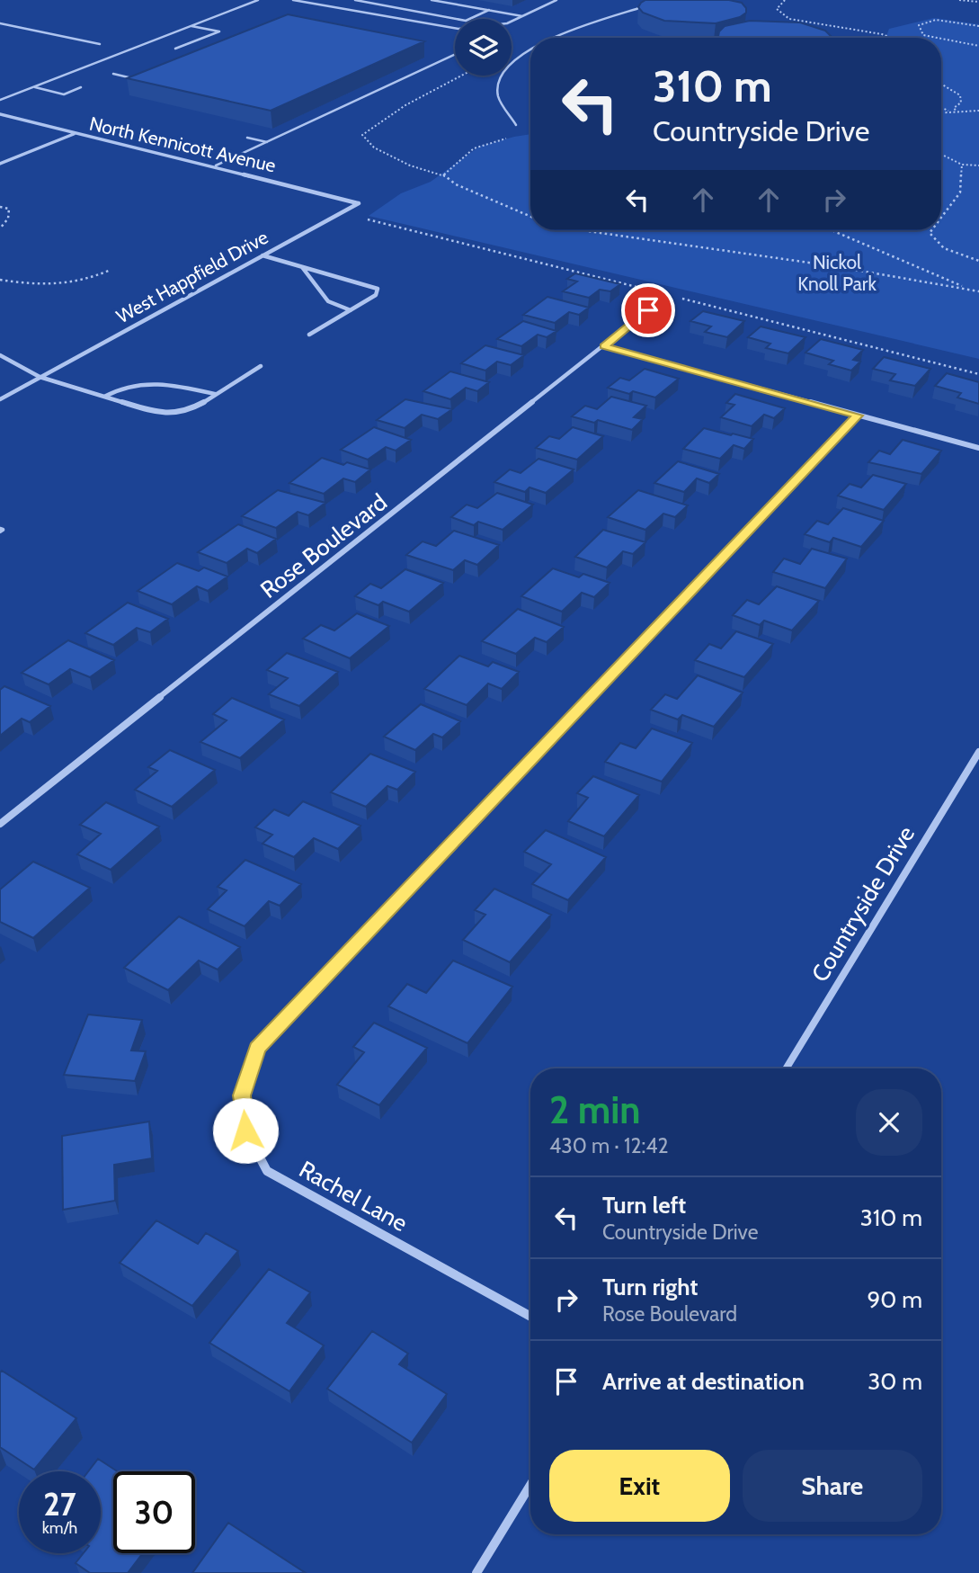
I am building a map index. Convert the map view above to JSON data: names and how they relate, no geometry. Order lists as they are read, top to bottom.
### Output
{
  "streets": {
    "street": [
      "North Kennicott Avenue",
      "West Happfield Drive",
      "Rose Boulevard",
      "Countryside Drive",
      "Rachel Lane"
    ]
  },
  "crossings": [
    ["North Kennicott Avenue", "West Happfield Drive"]
  ],
  "parks": ["Nickol Knoll Park"],
  "page": {
    "turn": ["310 m", "Countryside Drive"],
    "heading": ["2 min", "430 m · 12:42"],
    "list": [
      {
        "name": "Turn left",
        "note": "Countryside Drive",
        "value": "310 m"
      },
      {
        "name": "Turn right",
        "note": "Rose Boulevard",
        "value": "90 m"
      },
      {
        "name": "Arrive at destination",
        "value": "30 m"
      }
    ],
    "buttons": ["Exit", "Share"],
    "speed": "27 km/h",
    "limit": "30"
  }
}
